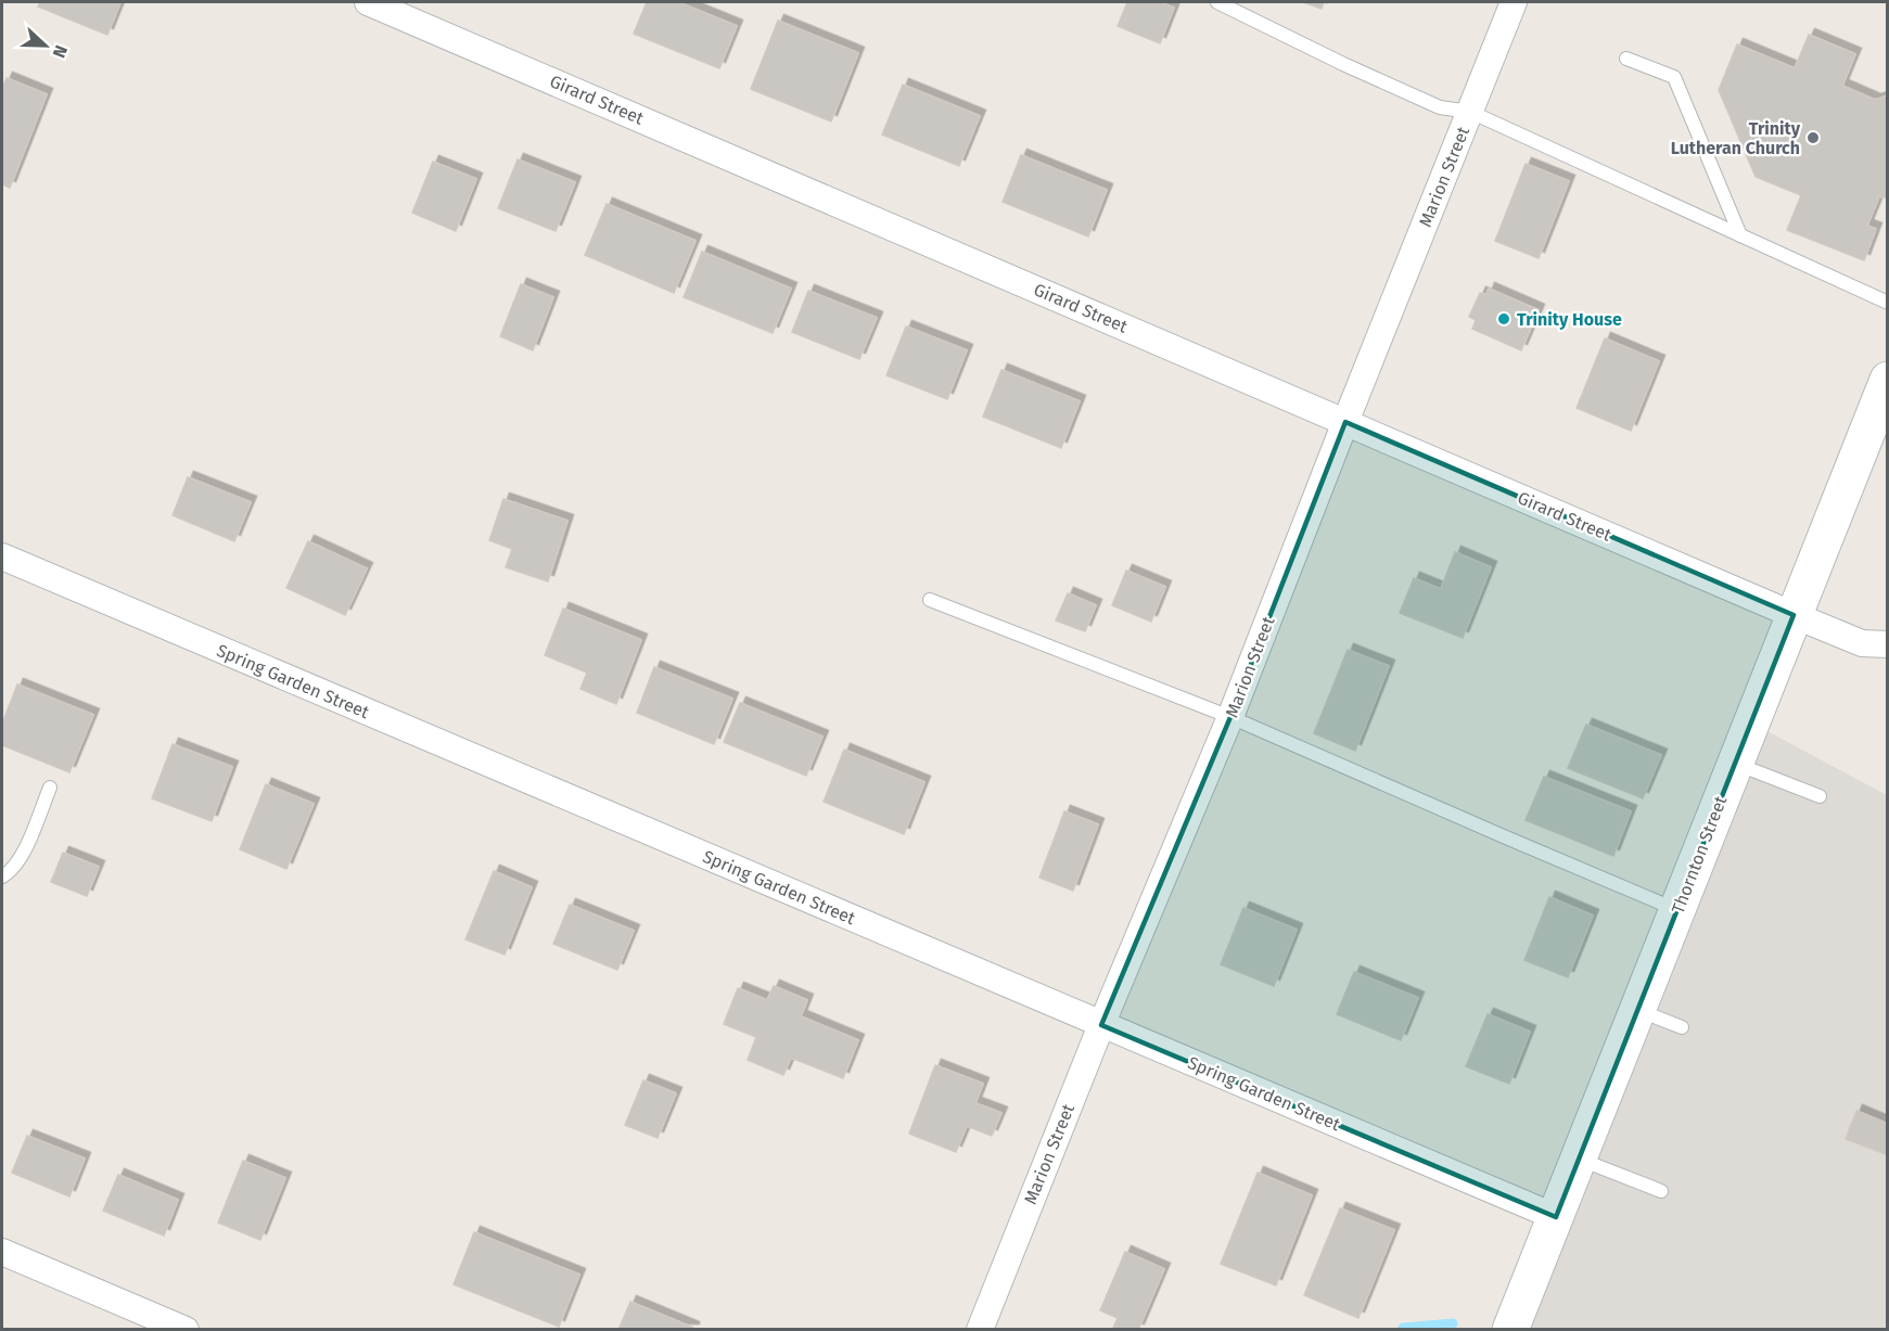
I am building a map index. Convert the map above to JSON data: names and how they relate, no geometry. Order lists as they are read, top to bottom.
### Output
{
  "streets": {
    "street": [
      "Girard Street",
      "Marion Street",
      "Spring Garden Street",
      "Thornton Street"
    ]
  },
  "crossings": [
    ["Girard Street", "Marion Street"],
    ["Girard Street", "Thornton Street"],
    ["Marion Street", "Spring Garden Street"],
    ["Spring Garden Street", "Thornton Street"]
  ],
  "places": ["Trinity Lutheran Church", "Trinity House"],
  "north": "right"
}
